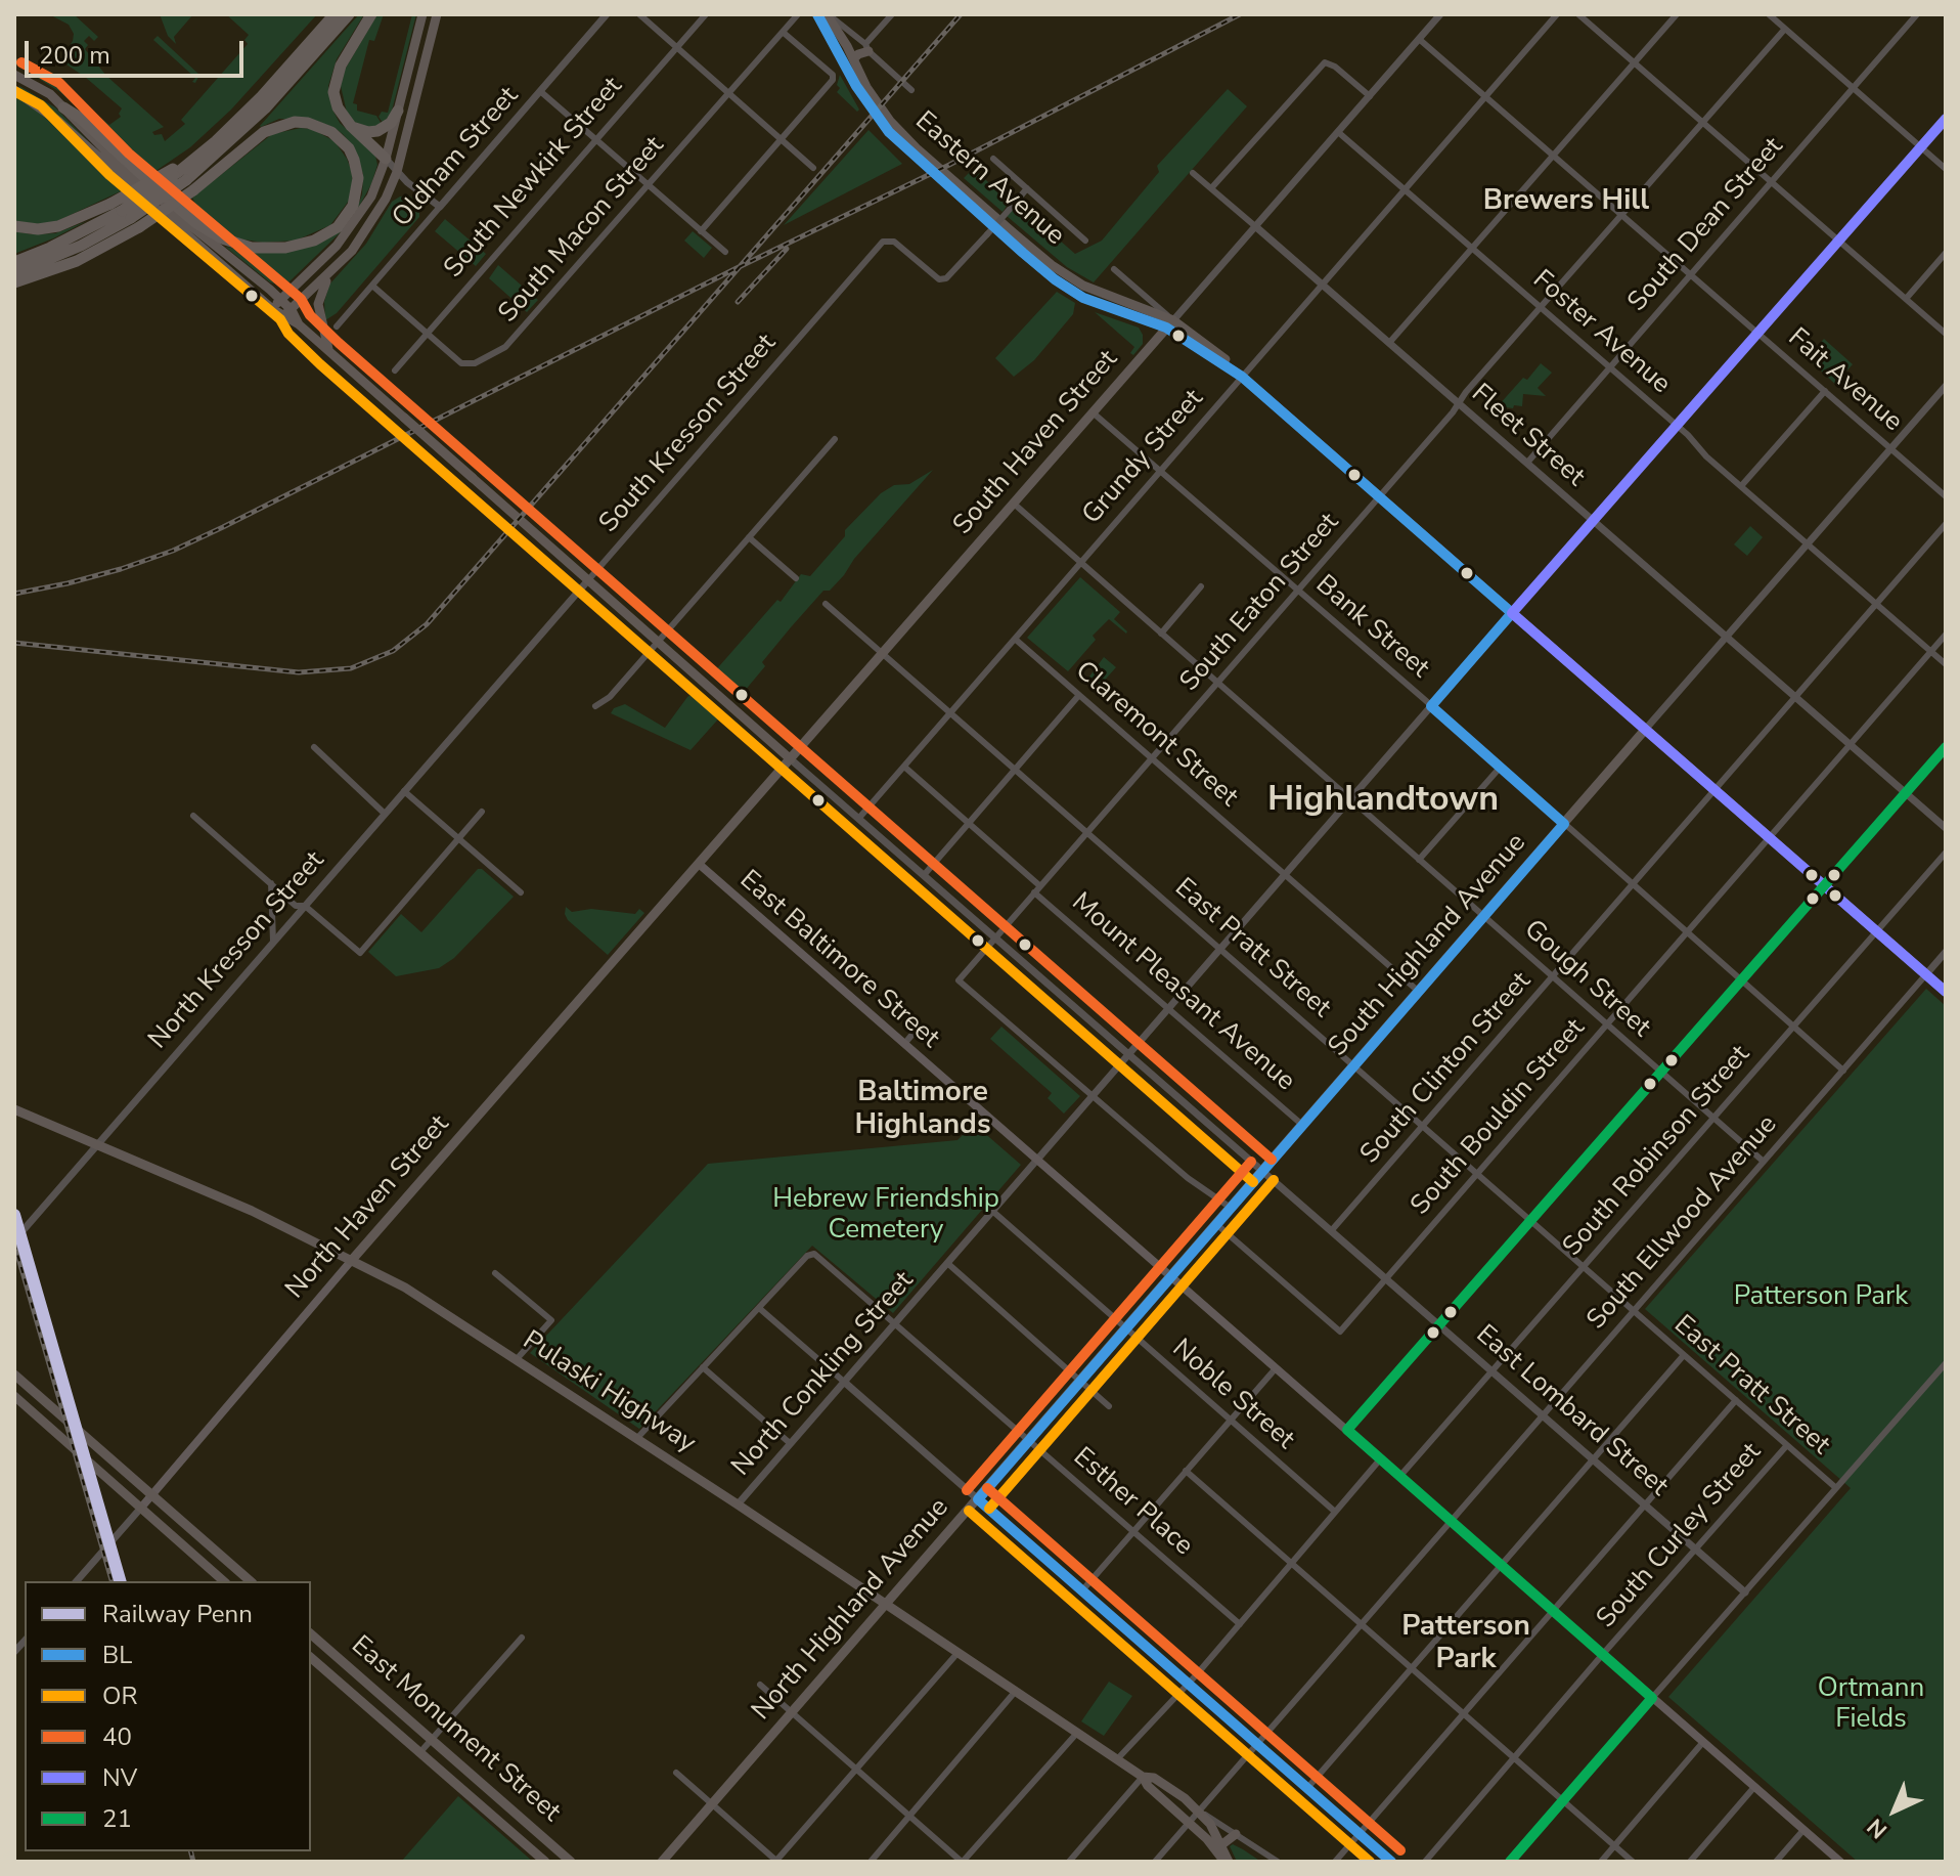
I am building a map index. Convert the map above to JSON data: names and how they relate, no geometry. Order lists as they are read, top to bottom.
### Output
{
  "streets": {
    "main road": [
      "Eastern Avenue",
      "South Haven Street",
      "South Highland Avenue",
      "East Baltimore Street",
      "North Haven Street",
      "Pulaski Highway",
      "East Lombard Street",
      "North Highland Avenue",
      "East Monument Street"
    ],
    "street": [
      "Oldham Street",
      "South Newkirk Street",
      "South Dean Street",
      "South Macon Street",
      "Foster Avenue",
      "Fait Avenue",
      "South Kresson Street",
      "Fleet Street",
      "Grundy Street",
      "South Eaton Street",
      "Bank Street",
      "Claremont Street",
      "East Pratt Street",
      "North Kresson Street",
      "Gough Street",
      "Mount Pleasant Avenue",
      "South Clinton Street",
      "South Bouldin Street",
      "South Robinson Street",
      "South Ellwood Avenue",
      "North Conkling Street",
      "Noble Street",
      "Esther Place",
      "South Curley Street"
    ]
  },
  "crossings": [
    ["Oldham Street", "South Macon Street"],
    ["South Newkirk Street", "South Macon Street"],
    ["Eastern Avenue", "South Kresson Street"],
    ["Eastern Avenue", "South Haven Street"],
    ["Eastern Avenue", "Grundy Street"],
    ["Eastern Avenue", "South Eaton Street"],
    ["Eastern Avenue", "South Highland Avenue"],
    ["Eastern Avenue", "South Clinton Street"],
    ["Eastern Avenue", "South Bouldin Street"],
    ["Eastern Avenue", "South Robinson Street"],
    ["Eastern Avenue", "South Ellwood Avenue"],
    ["Eastern Avenue", "North Conkling Street"],
    ["South Dean Street", "Foster Avenue"],
    ["South Dean Street", "Fait Avenue"],
    ["South Dean Street", "Fleet Street"],
    ["Foster Avenue", "South Haven Street"],
    ["Foster Avenue", "Grundy Street"],
    ["Foster Avenue", "South Eaton Street"],
    ["Foster Avenue", "South Highland Avenue"],
    ["Foster Avenue", "South Clinton Street"],
    ["Foster Avenue", "South Bouldin Street"],
    ["Foster Avenue", "North Conkling Street"],
    ["Fait Avenue", "South Haven Street"],
    ["Fait Avenue", "Grundy Street"],
    ["Fait Avenue", "South Eaton Street"],
    ["Fait Avenue", "South Highland Avenue"],
    ["Fait Avenue", "North Conkling Street"],
    ["South Kresson Street", "North Kresson Street"],
    ["South Kresson Street", "East Lombard Street"],
    ["Fleet Street", "South Haven Street"],
    ["Fleet Street", "Grundy Street"],
    ["Fleet Street", "South Eaton Street"],
    ["Fleet Street", "South Highland Avenue"],
    ["Fleet Street", "South Clinton Street"],
    ["Fleet Street", "South Bouldin Street"],
    ["Fleet Street", "North Conkling Street"],
    ["South Haven Street", "Bank Street"],
    ["South Haven Street", "East Pratt Street"],
    ["South Haven Street", "East Baltimore Street"],
    ["South Haven Street", "Gough Street"],
    ["South Haven Street", "North Haven Street"],
    ["South Haven Street", "East Lombard Street"],
    ["Grundy Street", "Bank Street"],
    ["Grundy Street", "Claremont Street"],
    ["Grundy Street", "East Pratt Street"],
    ["Grundy Street", "Gough Street"],
    ["Grundy Street", "Mount Pleasant Avenue"],
    ["Grundy Street", "East Lombard Street"],
    ["South Eaton Street", "Bank Street"],
    ["South Eaton Street", "Claremont Street"],
    ["South Eaton Street", "East Pratt Street"],
    ["South Eaton Street", "Gough Street"],
    ["South Eaton Street", "Mount Pleasant Avenue"],
    ["South Eaton Street", "North Conkling Street"],
    ["South Eaton Street", "East Lombard Street"],
    ["Bank Street", "South Highland Avenue"],
    ["Bank Street", "South Clinton Street"],
    ["Bank Street", "South Bouldin Street"],
    ["Bank Street", "South Robinson Street"],
    ["Bank Street", "South Ellwood Avenue"],
    ["Bank Street", "North Conkling Street"],
    ["Claremont Street", "South Highland Avenue"],
    ["Claremont Street", "North Conkling Street"],
    ["South Highland Avenue", "East Pratt Street"],
    ["South Highland Avenue", "East Baltimore Street"],
    ["South Highland Avenue", "Gough Street"],
    ["South Highland Avenue", "Mount Pleasant Avenue"],
    ["South Highland Avenue", "South Bouldin Street"],
    ["South Highland Avenue", "East Lombard Street"],
    ["South Highland Avenue", "North Highland Avenue"],
    ["East Pratt Street", "South Clinton Street"],
    ["East Pratt Street", "South Bouldin Street"],
    ["East Pratt Street", "South Robinson Street"],
    ["East Pratt Street", "South Ellwood Avenue"],
    ["East Pratt Street", "North Conkling Street"],
    ["East Pratt Street", "South Curley Street"],
    ["North Kresson Street", "Pulaski Highway"],
    ["East Baltimore Street", "South Robinson Street"],
    ["East Baltimore Street", "North Haven Street"],
    ["East Baltimore Street", "South Ellwood Avenue"],
    ["East Baltimore Street", "North Conkling Street"],
    ["East Baltimore Street", "South Curley Street"],
    ["East Baltimore Street", "North Highland Avenue"],
    ["Gough Street", "South Clinton Street"],
    ["Gough Street", "South Bouldin Street"],
    ["Gough Street", "South Robinson Street"],
    ["Gough Street", "South Ellwood Avenue"],
    ["Gough Street", "North Conkling Street"],
    ["Mount Pleasant Avenue", "North Conkling Street"],
    ["South Clinton Street", "East Lombard Street"],
    ["South Bouldin Street", "East Lombard Street"],
    ["South Robinson Street", "East Lombard Street"],
    ["North Haven Street", "Pulaski Highway"],
    ["South Ellwood Avenue", "Pulaski Highway"],
    ["South Ellwood Avenue", "East Lombard Street"],
    ["North Conkling Street", "Pulaski Highway"],
    ["North Conkling Street", "Noble Street"],
    ["North Conkling Street", "East Lombard Street"],
    ["North Conkling Street", "Esther Place"],
    ["Pulaski Highway", "North Highland Avenue"],
    ["Noble Street", "North Highland Avenue"],
    ["East Lombard Street", "South Curley Street"],
    ["Esther Place", "North Highland Avenue"]
  ],
  "districts": [
    "Brewers Hill",
    "Highlandtown",
    "Baltimore Highlands",
    "Patterson Park"
  ],
  "parks": ["Hebrew Friendship Cemetery", "Patterson Park", "Ortmann Fields"],
  "lines": [
    "transit line BL",
    "transit line 40",
    "transit line OR",
    "transit line NV",
    "transit line 21",
    "rail line Penn"
  ],
  "legend": [
    "Railway Penn",
    "BL",
    "OR",
    "40",
    "NV",
    "21"
  ],
  "scale_bar": "200 m",
  "north": "bottom left"
}
